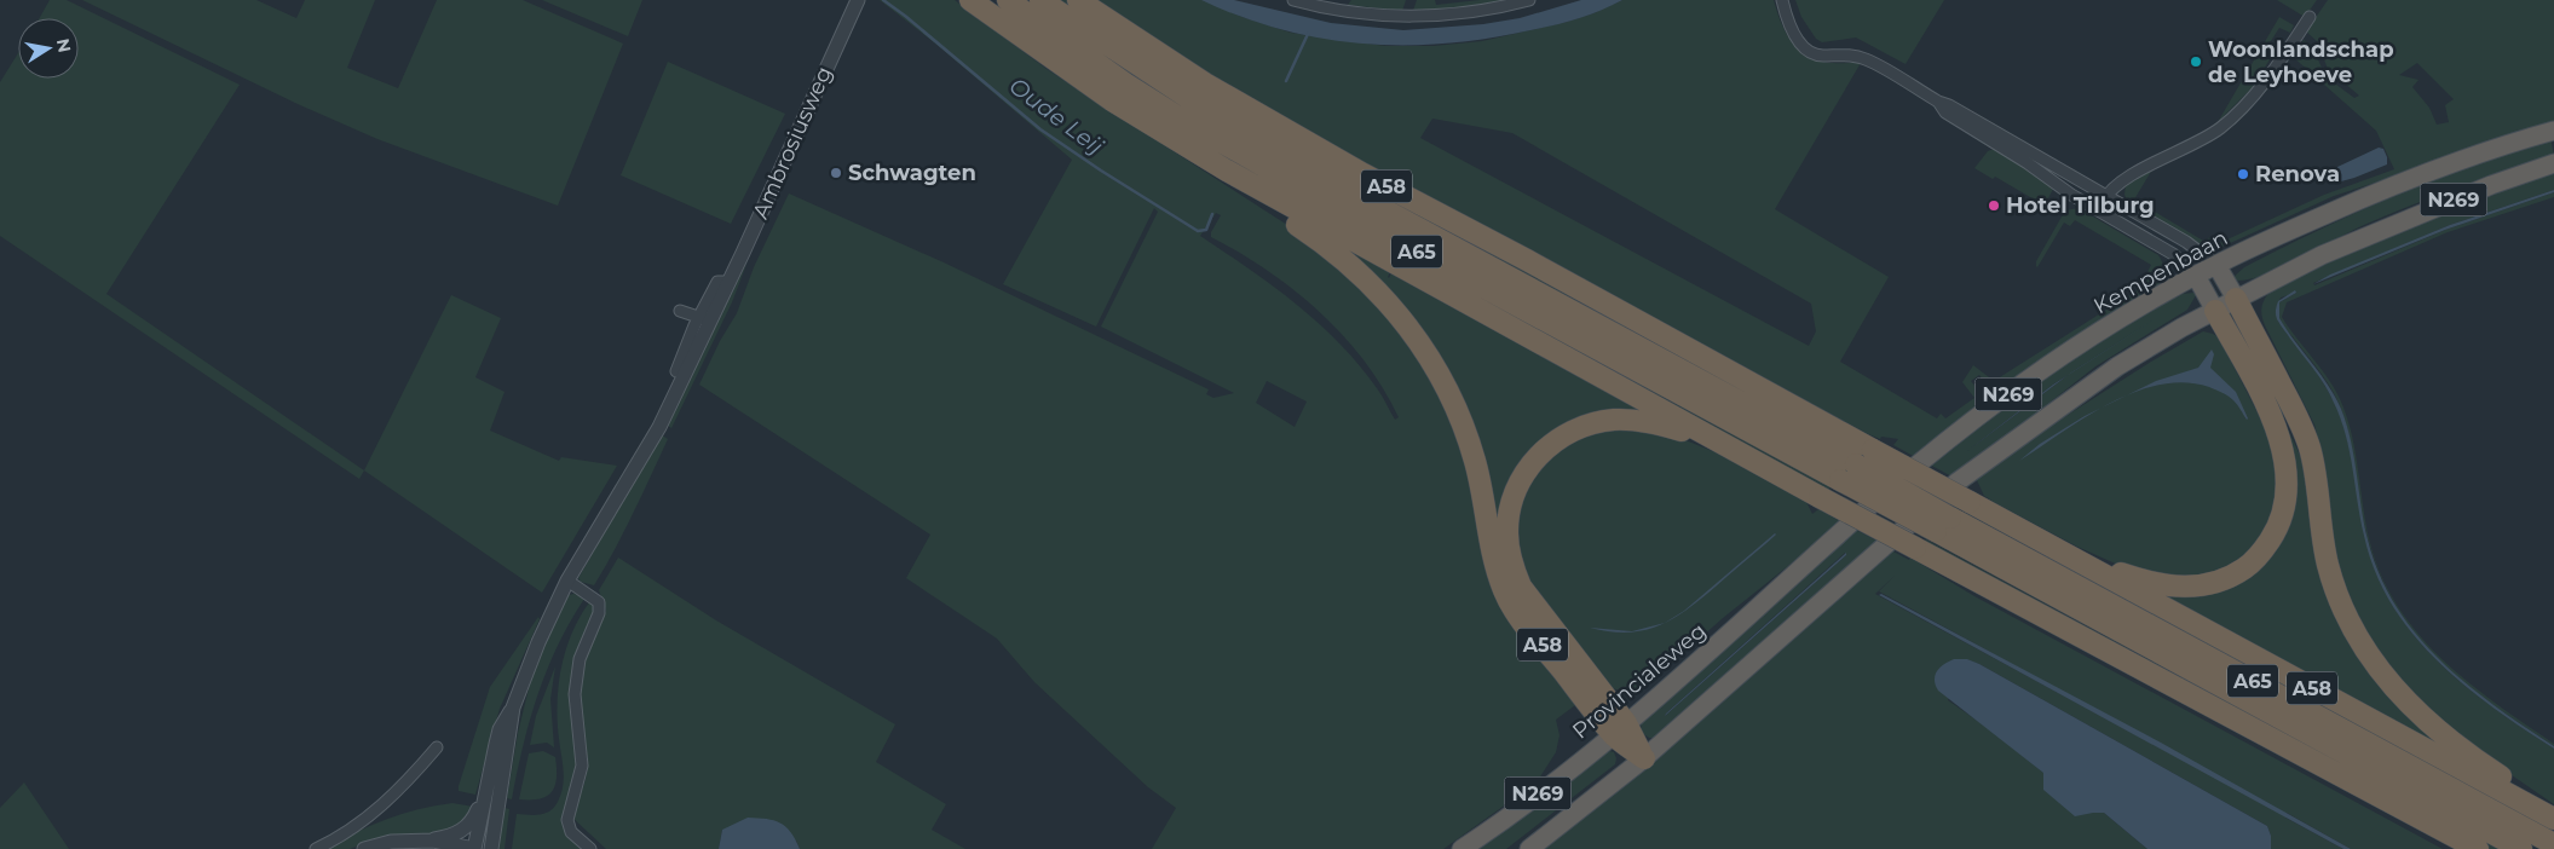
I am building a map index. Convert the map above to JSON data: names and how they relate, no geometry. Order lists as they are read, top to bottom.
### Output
{
  "streets": {
    "highway": [
      "A58",
      "N269",
      "A65",
      "Kempenbaan",
      "Provincialeweg"
    ],
    "street": ["Ambrosiusweg"]
  },
  "crossings": [
    ["A58", "N269"],
    ["A58", "Provincialeweg"],
    ["N269", "A65"],
    ["Kempenbaan", "Provincialeweg"]
  ],
  "water": ["Oude Leij"],
  "places": [
    "Woonlandschap de Leyhoeve",
    "Schwagten",
    "Renova",
    "Hotel Tilburg"
  ],
  "north": "right"
}
